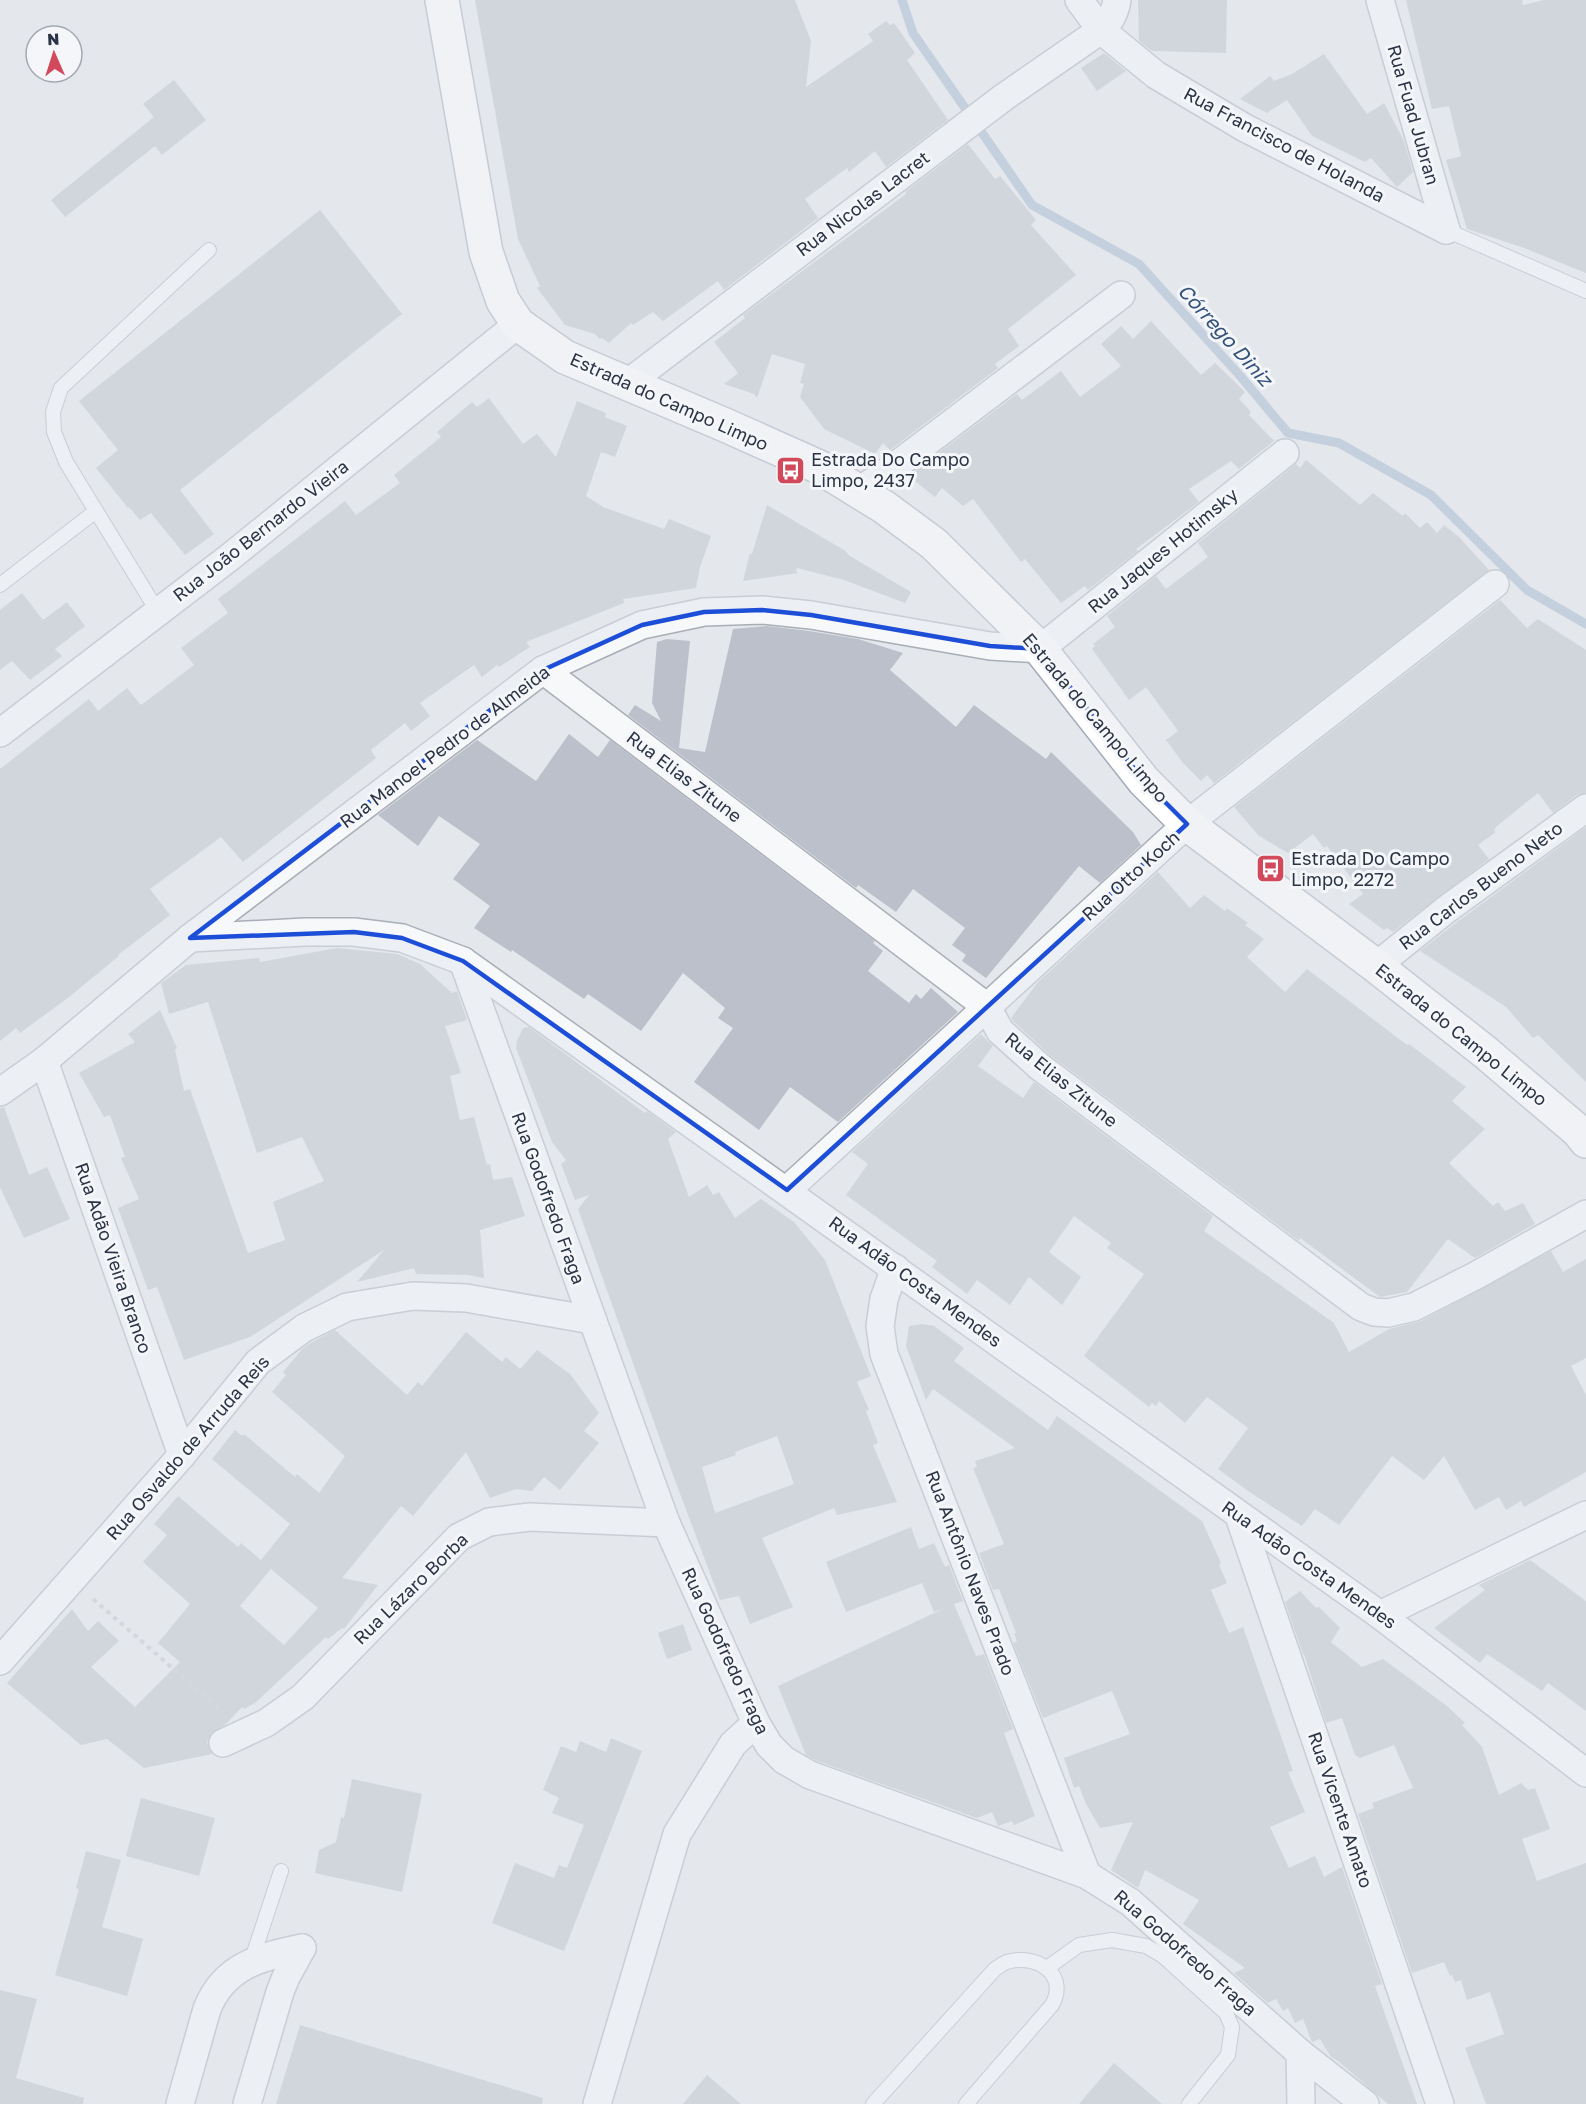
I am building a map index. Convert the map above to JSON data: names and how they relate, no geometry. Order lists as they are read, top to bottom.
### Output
{
  "streets": {
    "main road": ["Estrada do Campo Limpo"],
    "street": [
      "Rua Fuad Jubran",
      "Rua Francisco de Holanda",
      "Rua Nicolas Lacret",
      "Rua João Bernardo Vieira",
      "Rua Jaques Hotimsky",
      "Rua Manoel Pedro de Almeida",
      "Rua Elias Zitune",
      "Rua Otto Koch",
      "Rua Carlos Bueno Neto",
      "Rua Godofredo Fraga",
      "Rua Adão Vieira Branco",
      "Rua Adão Costa Mendes",
      "Rua Osvaldo de Arruda Reis",
      "Rua Antônio Naves Prado",
      "Rua Lázaro Borba",
      "Rua Vicente Amato"
    ]
  },
  "crossings": [
    ["Rua Fuad Jubran", "Rua Francisco de Holanda"],
    ["Rua Francisco de Holanda", "Rua Nicolas Lacret"],
    ["Rua Nicolas Lacret", "Estrada do Campo Limpo"],
    ["Estrada do Campo Limpo", "Rua João Bernardo Vieira"],
    ["Estrada do Campo Limpo", "Rua Jaques Hotimsky"],
    ["Estrada do Campo Limpo", "Rua Manoel Pedro de Almeida"],
    ["Estrada do Campo Limpo", "Rua Otto Koch"],
    ["Estrada do Campo Limpo", "Rua Carlos Bueno Neto"],
    ["Rua Jaques Hotimsky", "Rua Manoel Pedro de Almeida"],
    ["Rua Manoel Pedro de Almeida", "Rua Elias Zitune"],
    ["Rua Manoel Pedro de Almeida", "Rua Adão Vieira Branco"],
    ["Rua Manoel Pedro de Almeida", "Rua Adão Costa Mendes"],
    ["Rua Elias Zitune", "Rua Otto Koch"],
    ["Rua Otto Koch", "Rua Adão Costa Mendes"],
    ["Rua Godofredo Fraga", "Rua Adão Costa Mendes"],
    ["Rua Godofredo Fraga", "Rua Osvaldo de Arruda Reis"],
    ["Rua Godofredo Fraga", "Rua Antônio Naves Prado"],
    ["Rua Godofredo Fraga", "Rua Lázaro Borba"],
    ["Rua Adão Vieira Branco", "Rua Osvaldo de Arruda Reis"],
    ["Rua Adão Costa Mendes", "Rua Antônio Naves Prado"],
    ["Rua Adão Costa Mendes", "Rua Vicente Amato"]
  ],
  "water": ["Córrego Diniz"],
  "places": {
    "bus stop": ["Estrada Do Campo Limpo, 2437", "Estrada Do Campo Limpo, 2272"]
  },
  "north": "top"
}
